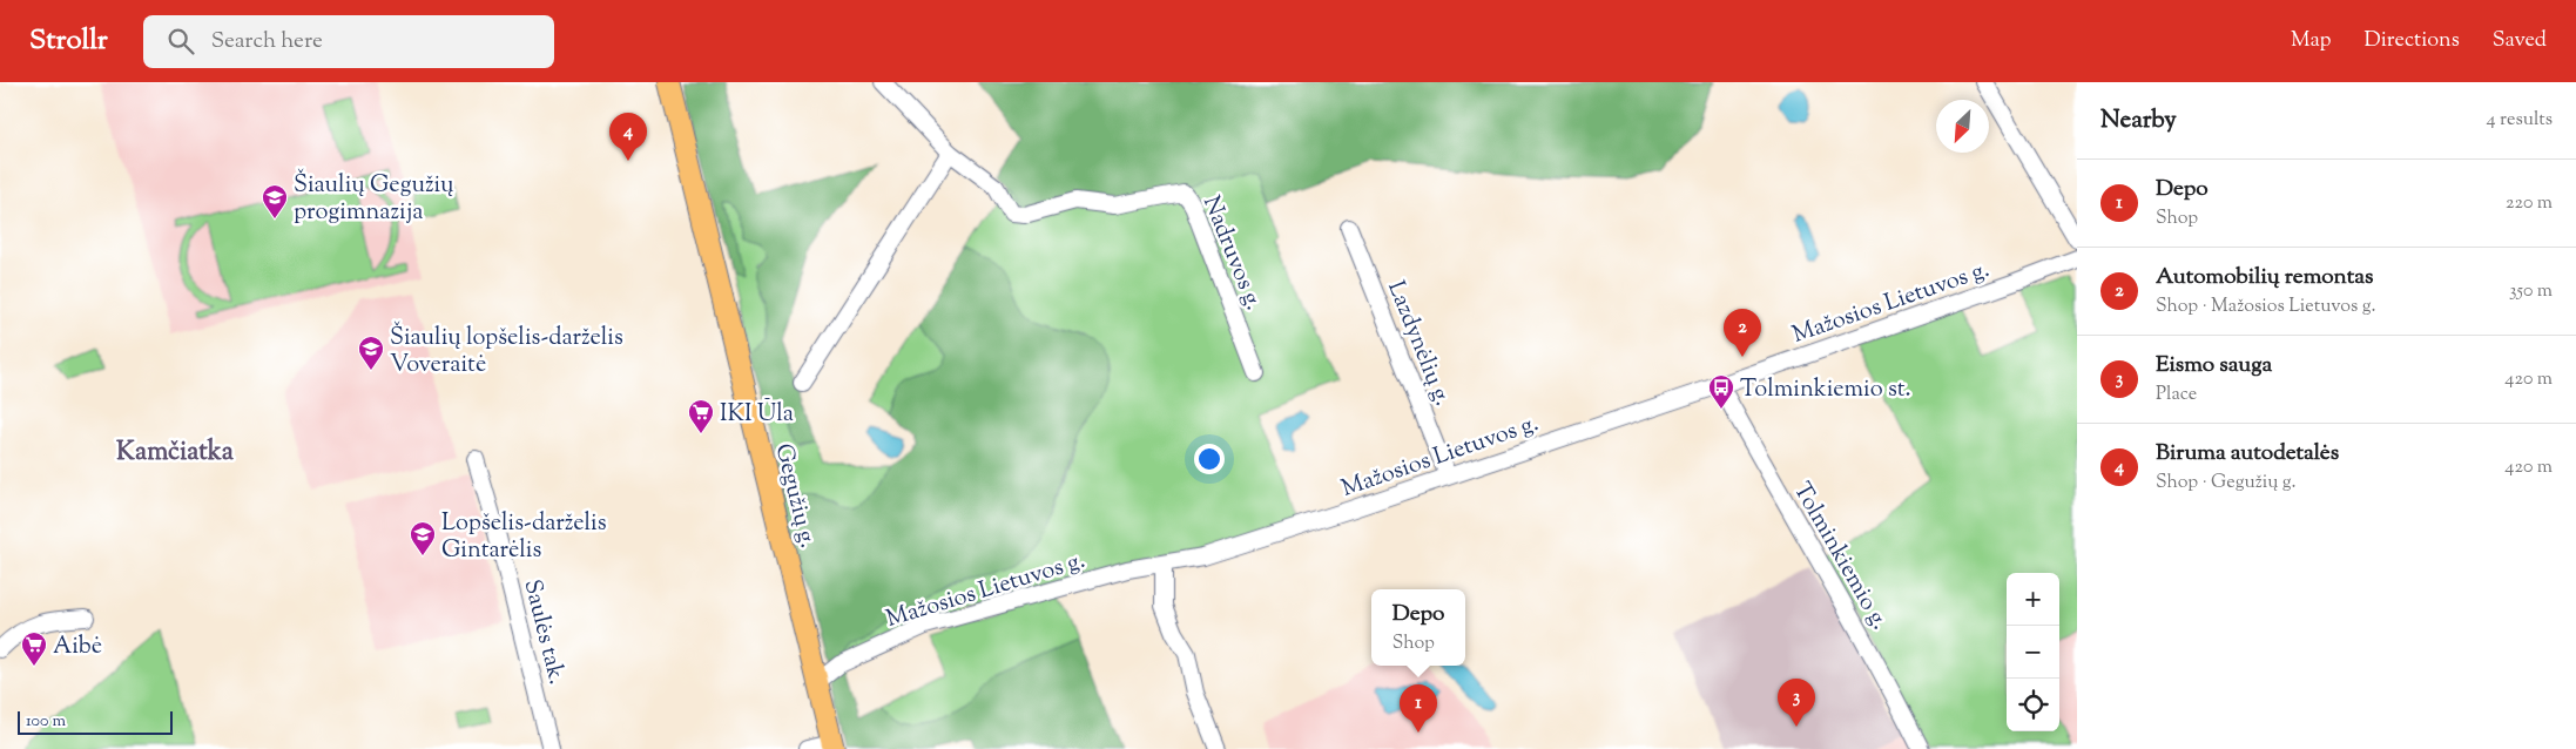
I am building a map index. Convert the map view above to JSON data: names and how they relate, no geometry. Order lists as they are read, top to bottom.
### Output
{
  "streets": {
    "main road": ["Gegužių g."],
    "street": [
      "Nadruvos g.",
      "Mažosios Lietuvos g.",
      "Lazdynėlių g.",
      "Tolminkiemio g.",
      "Saulės tak."
    ]
  },
  "crossings": [
    ["Mažosios Lietuvos g.", "Lazdynėlių g."],
    ["Mažosios Lietuvos g.", "Gegužių g."],
    ["Mažosios Lietuvos g.", "Tolminkiemio g."]
  ],
  "districts": ["Kamčiatka"],
  "places": {
    "school or university": ["Šiaulių Gegužių progimnazija", "Šiaulių lopšelis-darželis Voveraitė", "Lopšelis-darželis Gintarėlis"],
    "bus stop": ["Tolminkiemio st."],
    "supermarket": ["IKI Ūla", "Aibė"]
  },
  "scale_bar": "100 m",
  "north": "bottom left",
  "page": {
    "header": "Strollr",
    "search": "Search here",
    "nav": ["Map", "Directions", "Saved"],
    "heading": ["Nearby", "4 results"],
    "pins": [
      "4",
      "2",
      "3",
      "1"
    ],
    "list": [
      {
        "mark": "1",
        "name": "Depo",
        "note": "Shop",
        "value": "220 m"
      },
      {
        "mark": "2",
        "name": "Automobilių remontas",
        "note": "Shop · Mažosios Lietuvos g.",
        "value": "350 m"
      },
      {
        "mark": "3",
        "name": "Eismo sauga",
        "note": "Place",
        "value": "420 m"
      },
      {
        "mark": "4",
        "name": "Biruma autodetalės",
        "note": "Shop · Gegužių g.",
        "value": "420 m"
      }
    ],
    "map_buttons": ["+", "−"],
    "popup": ["Depo", "Shop"],
    "scale": "100 m"
  }
}
